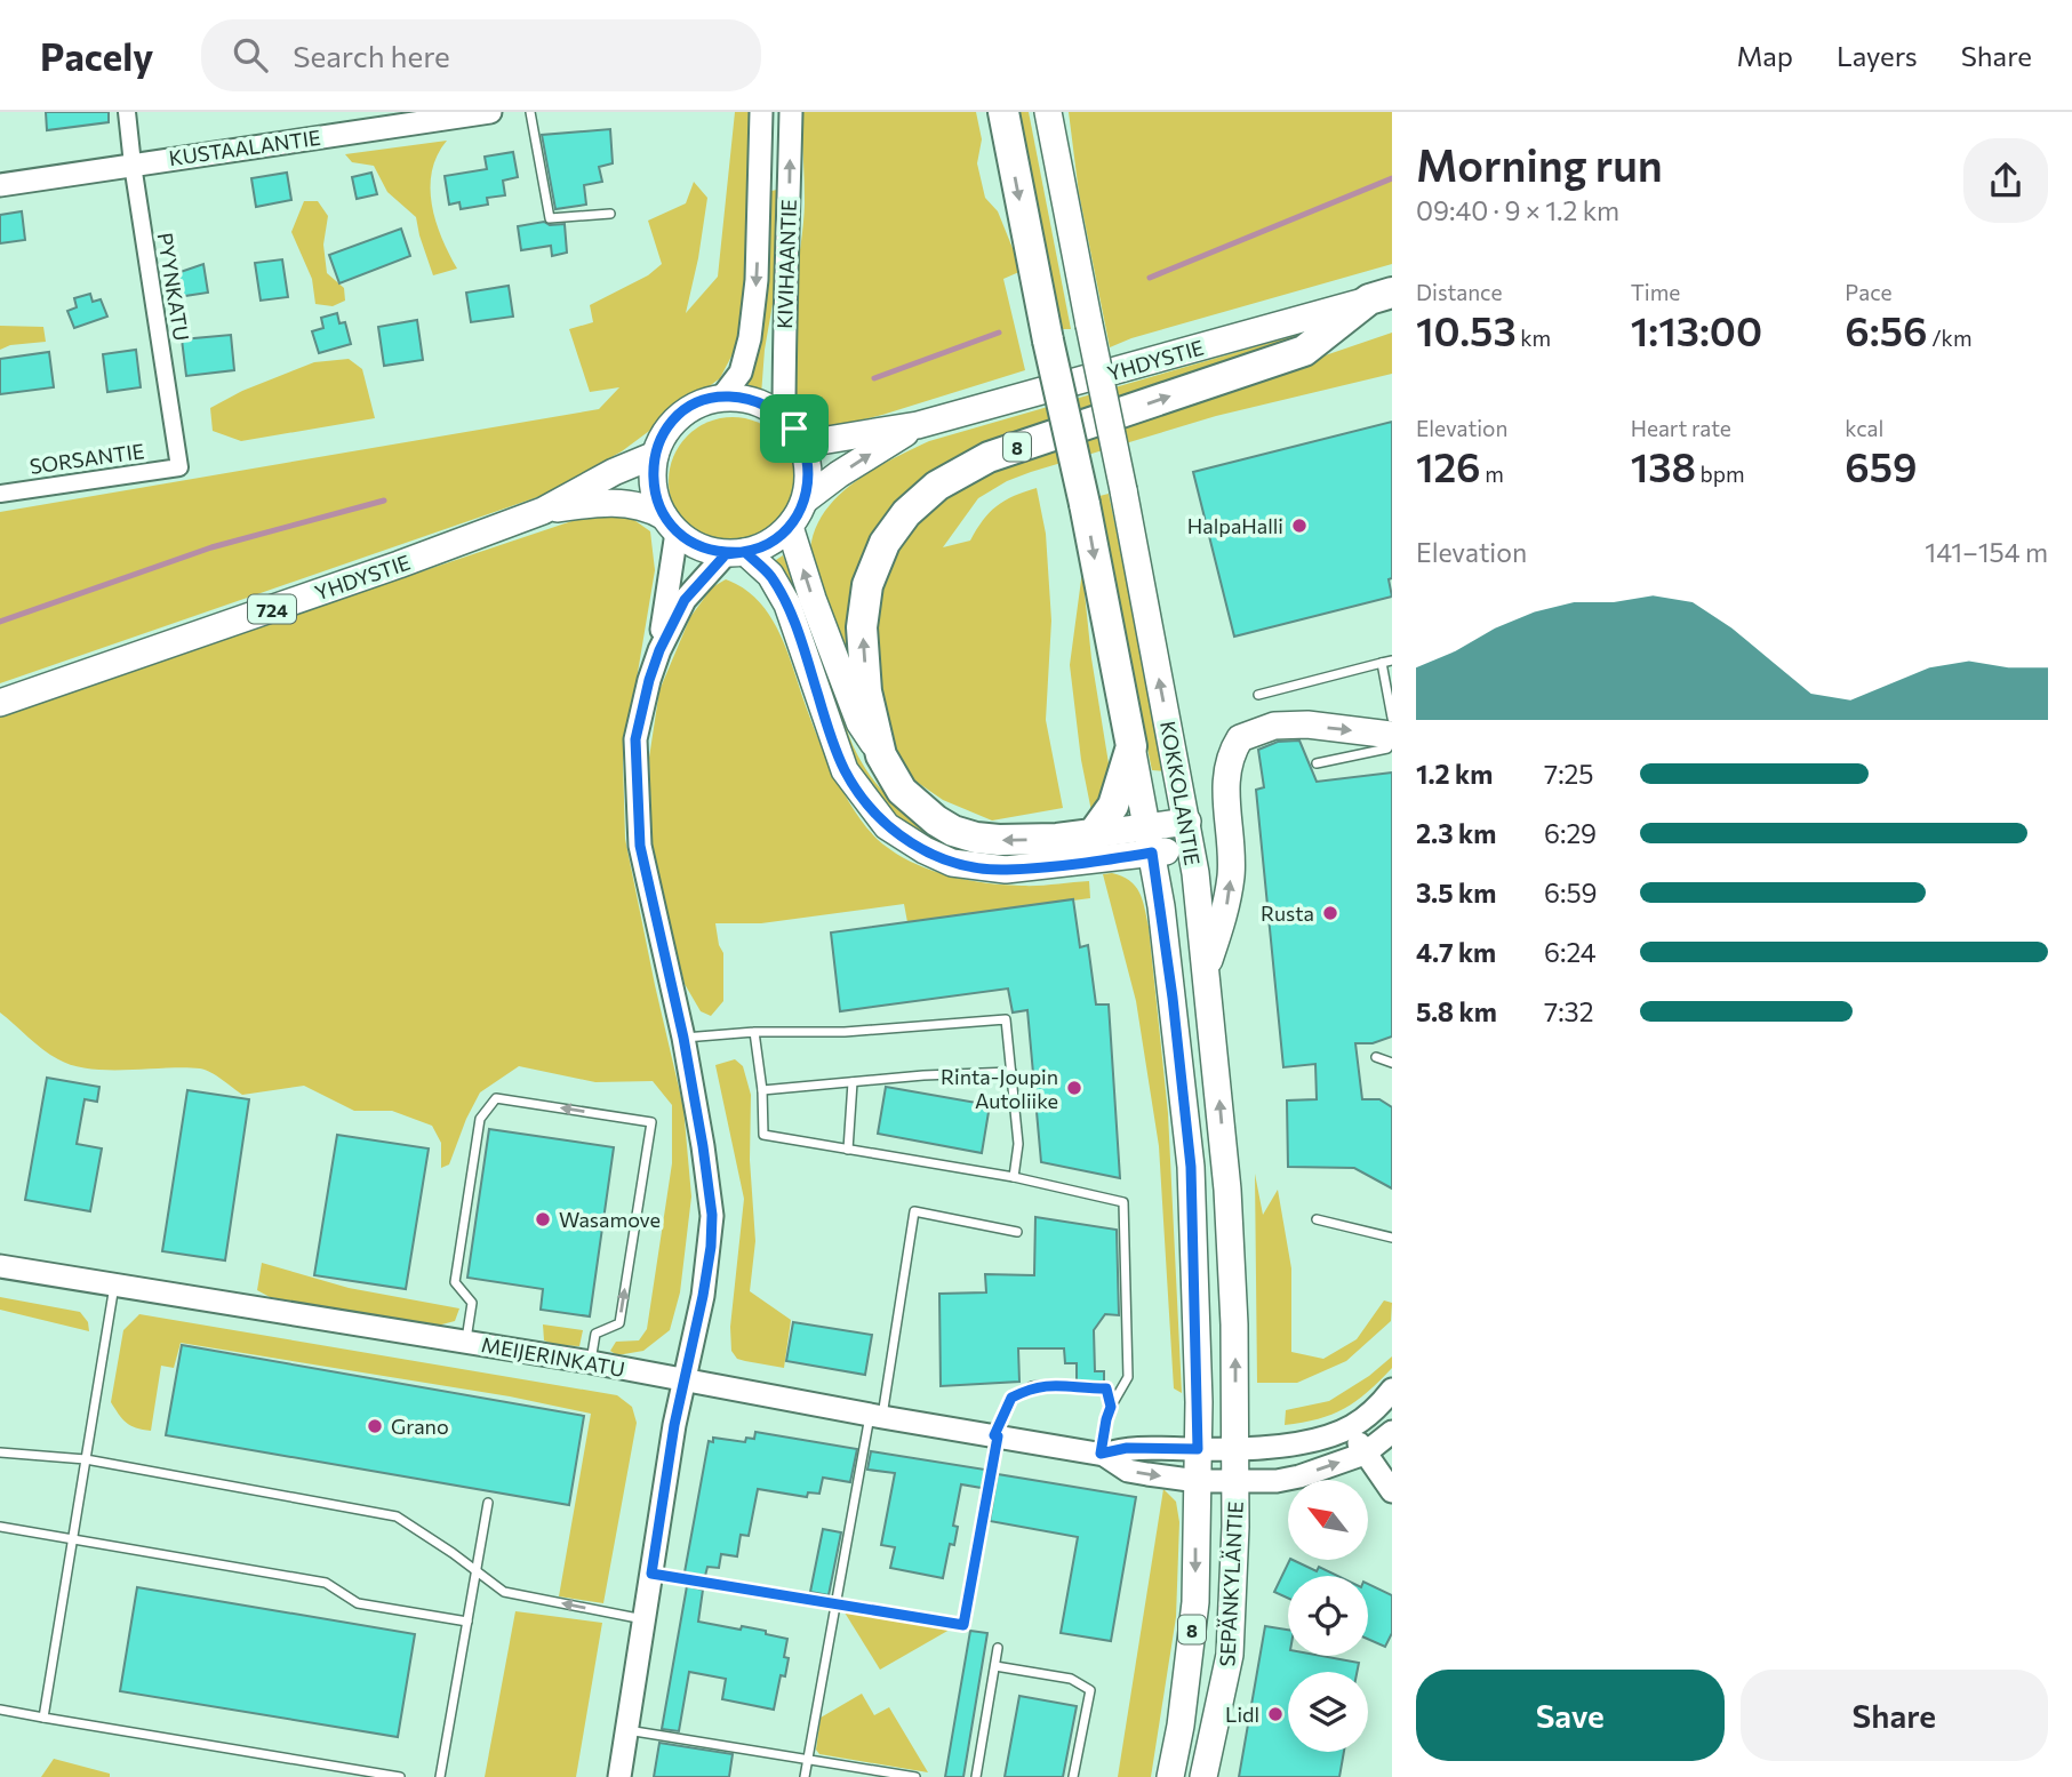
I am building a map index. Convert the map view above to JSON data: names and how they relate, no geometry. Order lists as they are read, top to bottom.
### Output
{
  "streets": {
    "highway": ["8", "KOKKOLANTIE"],
    "main road": ["YHDYSTIE", "724", "SEPÄNKYLÄNTIE"],
    "street": [
      "KUSTAALANTIE",
      "KIVIHAANTIE",
      "PYYNKATU",
      "SORSANTIE",
      "MEIJERINKATU"
    ]
  },
  "crossings": [
    ["KUSTAALANTIE", "PYYNKATU"],
    ["KIVIHAANTIE", "YHDYSTIE"],
    ["PYYNKATU", "SORSANTIE"],
    ["YHDYSTIE", "8"],
    ["8", "KOKKOLANTIE"],
    ["KOKKOLANTIE", "MEIJERINKATU"],
    ["KOKKOLANTIE", "SEPÄNKYLÄNTIE"],
    ["MEIJERINKATU", "SEPÄNKYLÄNTIE"]
  ],
  "places": [
    "HalpaHalli",
    "Rusta",
    "Rinta-Joupin Autoliike",
    "Wasamove",
    "Grano",
    "Lidl"
  ],
  "north": "top left",
  "page": {
    "header": "Pacely",
    "search": "Search here",
    "nav": ["Map", "Layers", "Share"],
    "heading": ["Morning run", "09:40 · 9 × 1.2 km"],
    "stats": [
      ["Distance", "10.53 km"],
      ["Time", "1:13:00"],
      ["Pace", "6:56 /km"],
      ["Elevation", "126 m"],
      ["Heart rate", "138 bpm"],
      ["kcal", "659"]
    ],
    "chart": ["Elevation", "141–154 m"],
    "list": [
      {
        "name": "1.2 km",
        "note": "7:25"
      },
      {
        "name": "2.3 km",
        "note": "6:29"
      },
      {
        "name": "3.5 km",
        "note": "6:59"
      },
      {
        "name": "4.7 km",
        "note": "6:24"
      },
      {
        "name": "5.8 km",
        "note": "7:32"
      }
    ],
    "buttons": ["Save", "Share"]
  }
}
